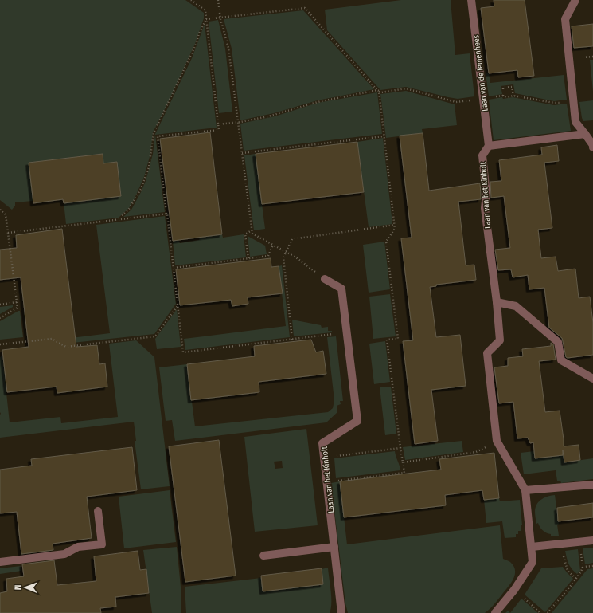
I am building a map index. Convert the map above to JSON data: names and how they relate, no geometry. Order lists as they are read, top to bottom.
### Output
{
  "streets": {
    "street": ["Laan van de Iemenhees", "Laan van het Kinholt"]
  },
  "crossings": [
    ["Laan van de Iemenhees", "Laan van het Kinholt"]
  ],
  "north": "left"
}
